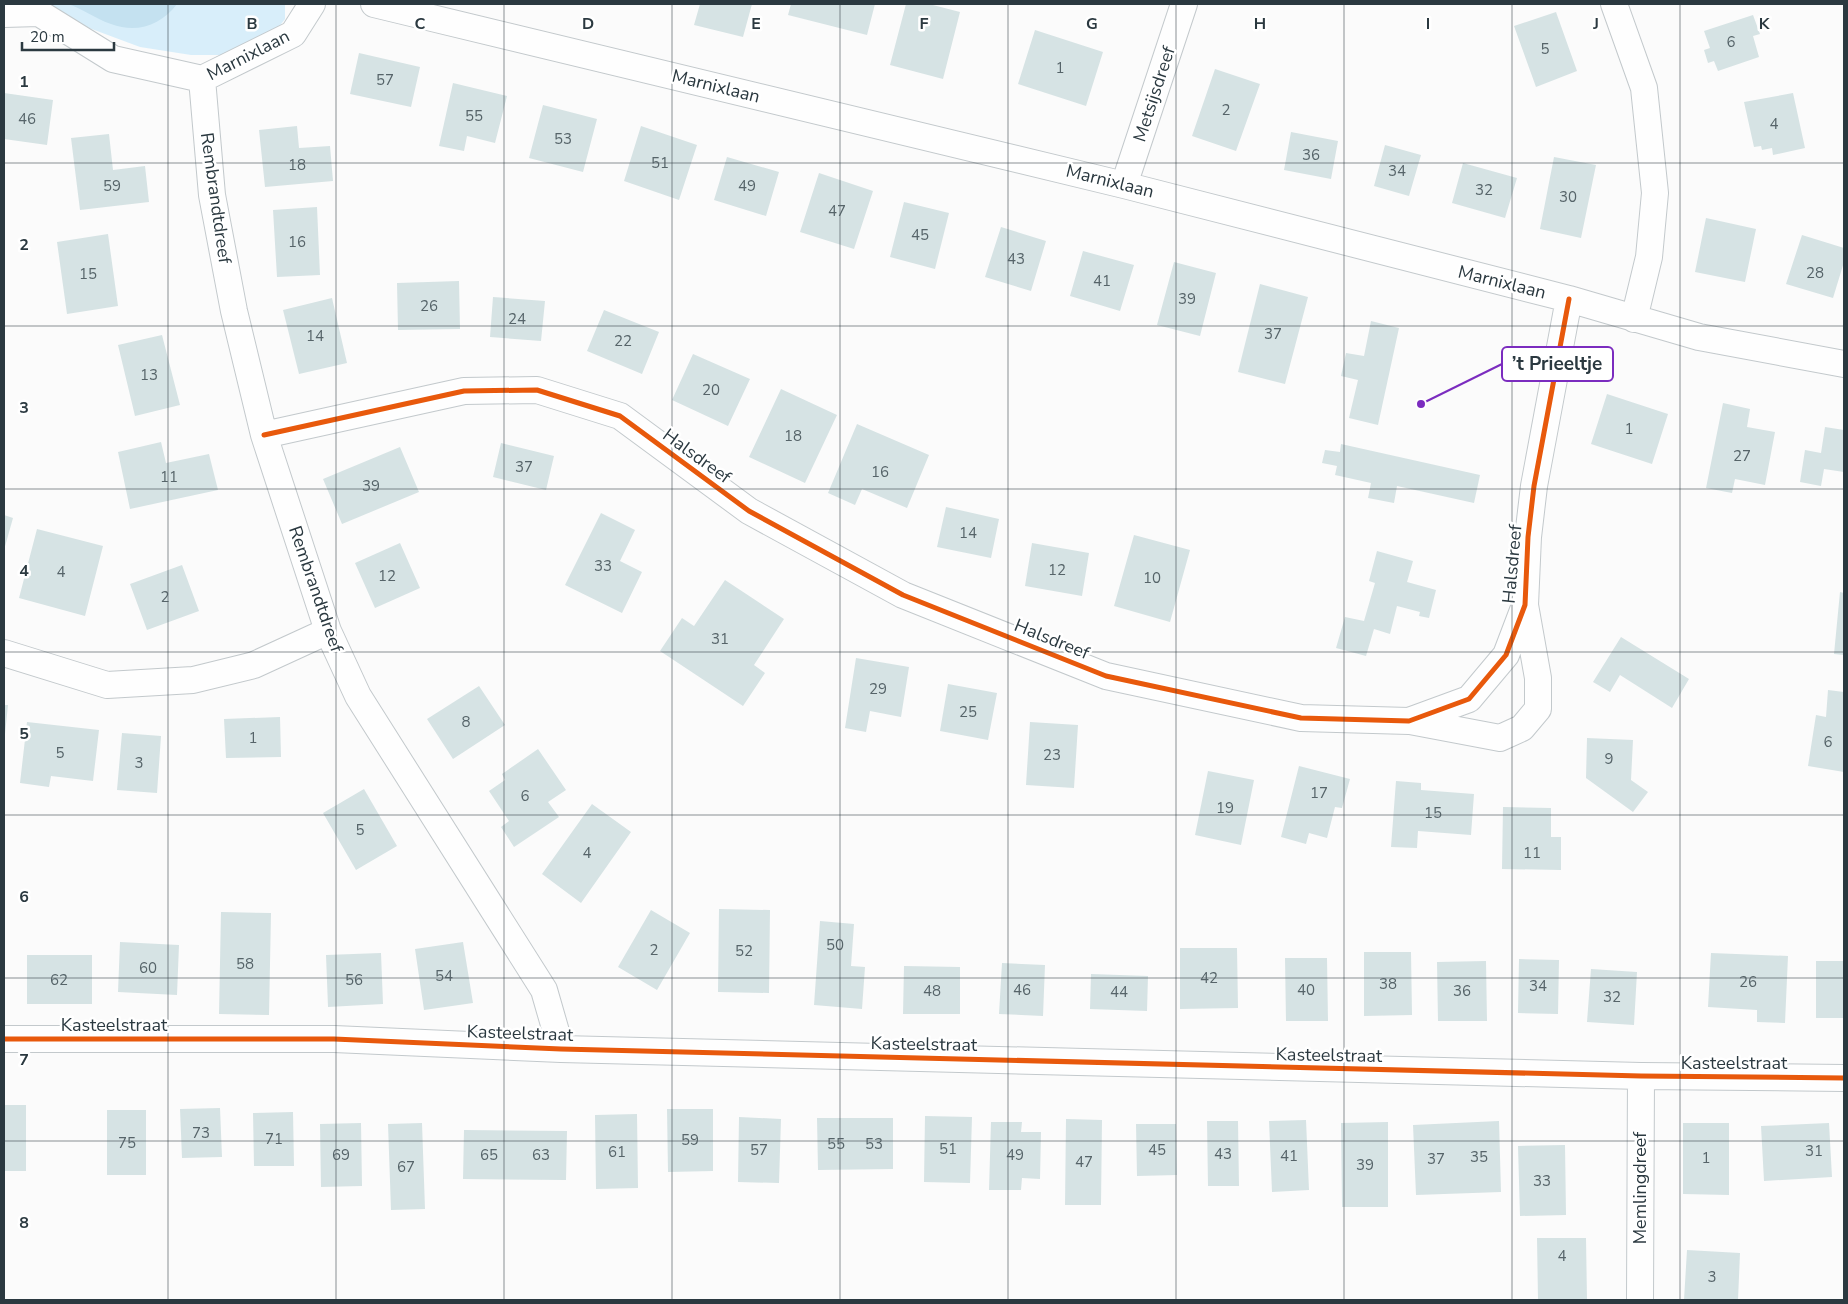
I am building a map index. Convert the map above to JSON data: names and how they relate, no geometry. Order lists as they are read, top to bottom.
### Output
{
  "streets": {
    "street": [
      "Marnixlaan",
      "Metsijsdreef",
      "Rembrandtdreef",
      "Halsdreef",
      "Kasteelstraat",
      "Memlingdreef"
    ]
  },
  "crossings": [
    ["Marnixlaan", "Metsijsdreef"],
    ["Marnixlaan", "Rembrandtdreef"],
    ["Marnixlaan", "Halsdreef"],
    ["Rembrandtdreef", "Halsdreef"],
    ["Rembrandtdreef", "Kasteelstraat"],
    ["Kasteelstraat", "Memlingdreef"]
  ],
  "places": ["’t Prieeltje"],
  "house_numbers": [
    "6",
    "5",
    "1",
    "57",
    "2",
    "55",
    "46",
    "4",
    "53",
    "36",
    "51",
    "18",
    "34",
    "59",
    "49",
    "32",
    "30",
    "47",
    "45",
    "16",
    "43",
    "28",
    "15",
    "41",
    "39",
    "26",
    "24",
    "37",
    "14",
    "22",
    "13",
    "20",
    "1",
    "18",
    "27",
    "37",
    "16",
    "11",
    "39",
    "14",
    "33",
    "12",
    "4",
    "12",
    "10",
    "2",
    "31",
    "29",
    "25",
    "8",
    "1",
    "6",
    "5",
    "23",
    "9",
    "3",
    "17",
    "6",
    "19",
    "15",
    "5",
    "4",
    "11",
    "50",
    "2",
    "52",
    "58",
    "60",
    "54",
    "42",
    "62",
    "56",
    "26",
    "38",
    "34",
    "46",
    "40",
    "48",
    "36",
    "44",
    "32",
    "73",
    "71",
    "59",
    "75",
    "55",
    "53",
    "51",
    "57",
    "45",
    "31",
    "61",
    "43",
    "69",
    "65",
    "63",
    "49",
    "41",
    "35",
    "1",
    "37",
    "47",
    "39",
    "67",
    "33",
    "4",
    "3"
  ],
  "scale_bar": "20 m",
  "grid": {
    "columns": [
      "B",
      "C",
      "D",
      "E",
      "F",
      "G",
      "H",
      "I",
      "J",
      "K"
    ],
    "rows": [
      "1",
      "2",
      "3",
      "4",
      "5",
      "6",
      "7",
      "8"
    ]
  }
}
